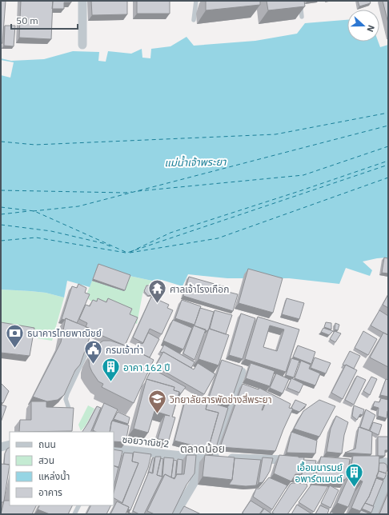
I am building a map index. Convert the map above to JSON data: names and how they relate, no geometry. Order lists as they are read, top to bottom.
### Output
{
  "streets": {
    "street": ["ซอยวาณิช 2"]
  },
  "districts": ["ตลาดน้อย"],
  "water": ["แม่น้ำเจ้าพระยา"],
  "places": {
    "temple": ["ศาลเจ้าโรงเกือก"],
    "bank": ["ธนาคารไทยพาณิชย์"],
    "public building": ["กรมเจ้าท่า"],
    "building": ["อาคา 162 ปี", "เอื้อมนารมย์ อพาร์ตเมนต์"],
    "school or university": ["วิทยาลัยสารพัดช่างสี่พระยา"]
  },
  "legend": [
    "ถนน",
    "สวน",
    "แหล่งน้ำ",
    "อาคาร"
  ],
  "scale_bar": "50 m",
  "north": "right"
}
